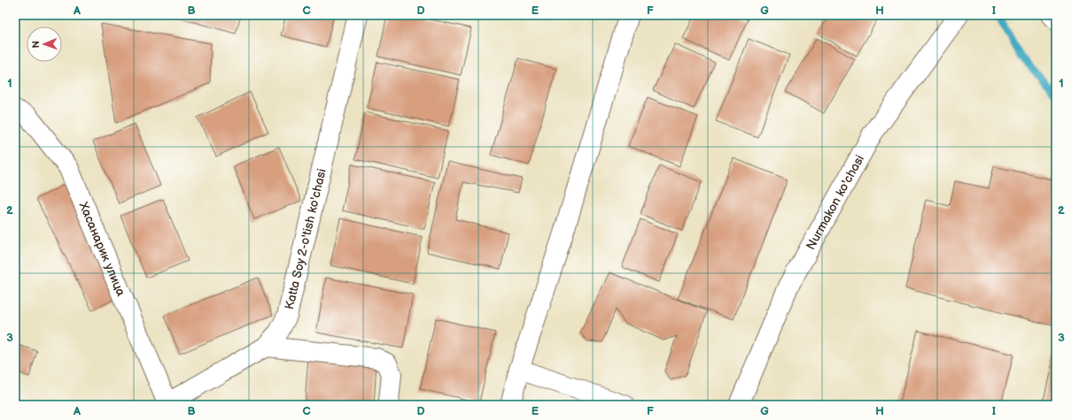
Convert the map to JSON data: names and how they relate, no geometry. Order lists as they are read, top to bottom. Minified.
{"streets":{"street":["Nurmakon ko'chasi","Katta Soy 2-o'tish ko'chasi","Хасанарик улица"]},"crossings":[["Katta Soy 2-o'tish ko'chasi","Хасанарик улица"]],"north":"left","grid":{"columns":["A","B","C","D","E","F","G","H","I"],"rows":["1","2","3"]}}
